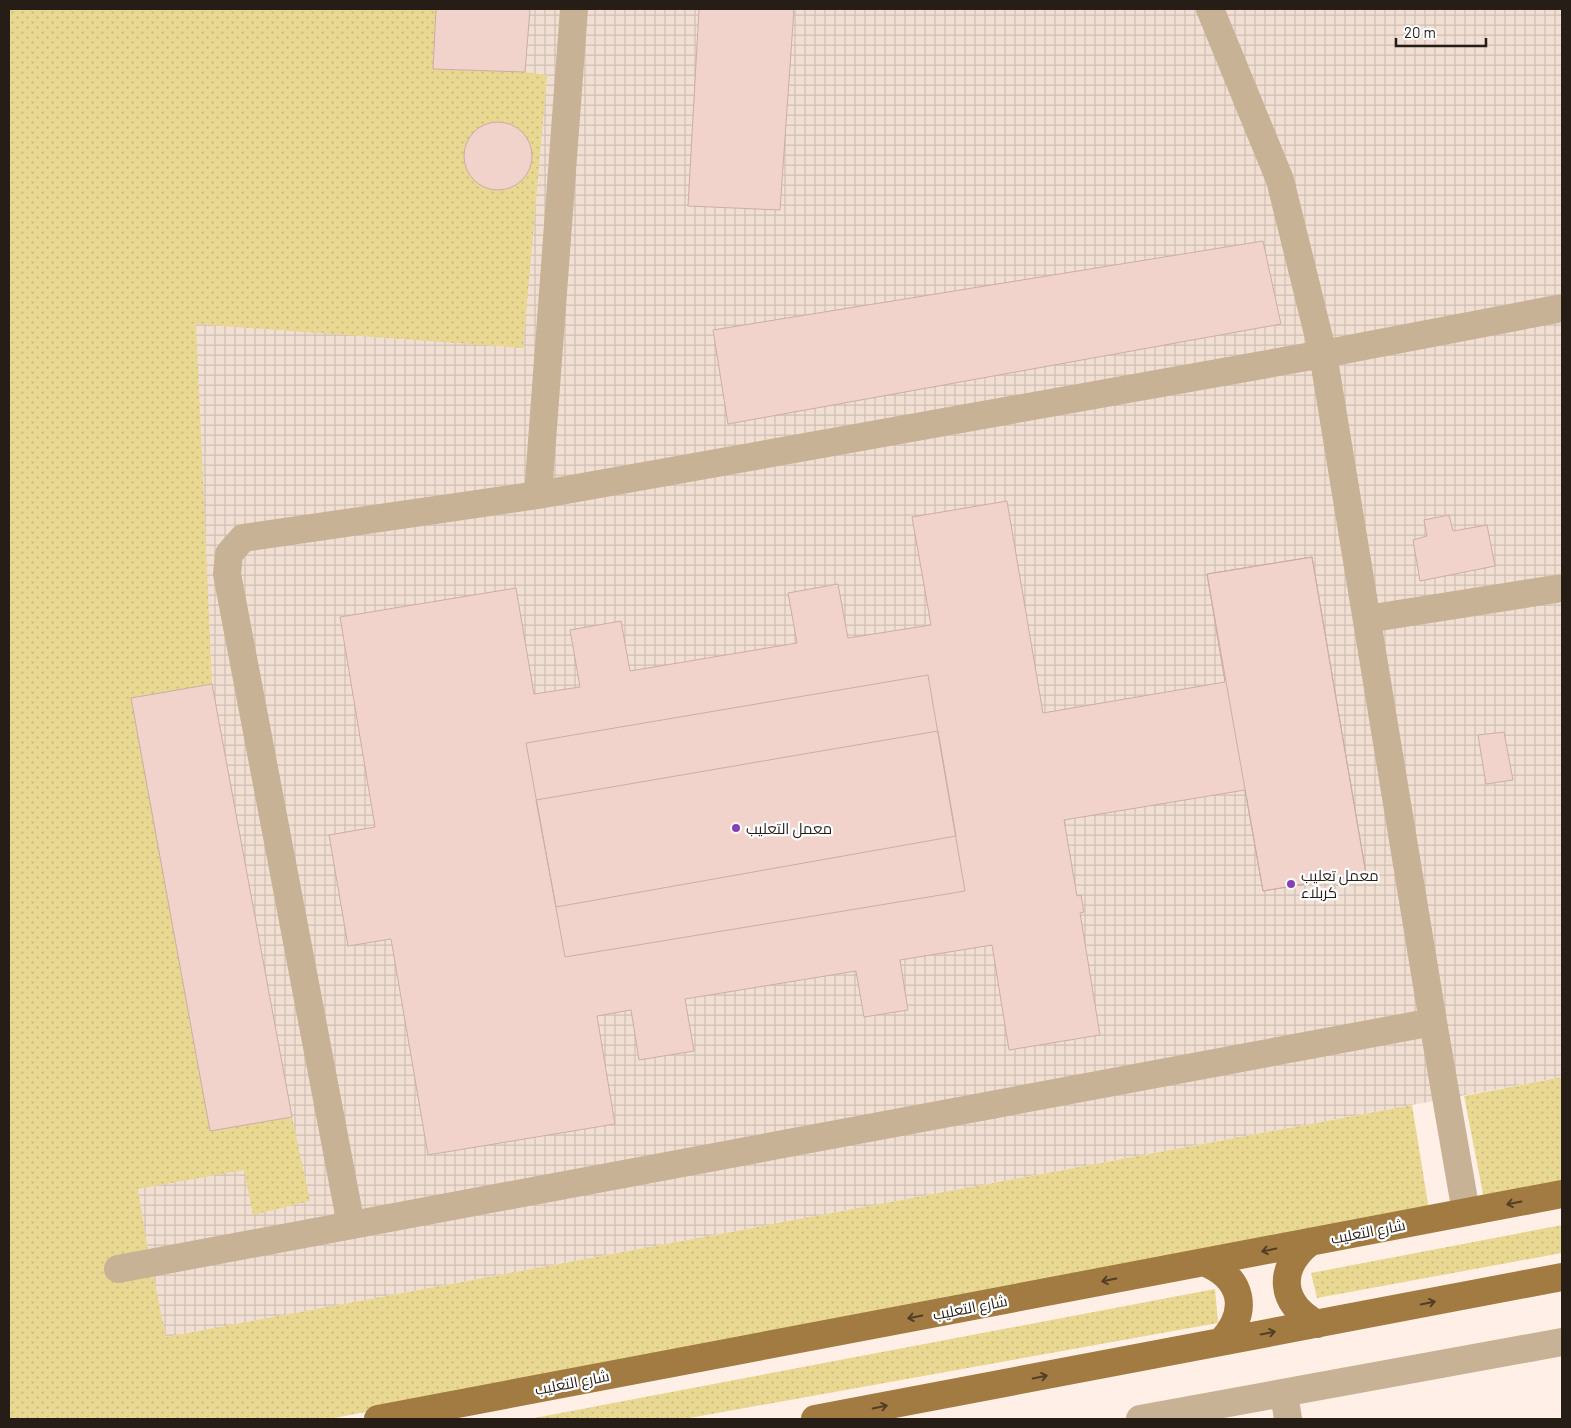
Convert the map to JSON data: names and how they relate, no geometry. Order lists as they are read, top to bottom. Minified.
{"streets":{"main road":["شارع التعليب"]},"places":["معمل التعليب","معمل تعليب كربلاء"],"scale_bar":"20 m"}
